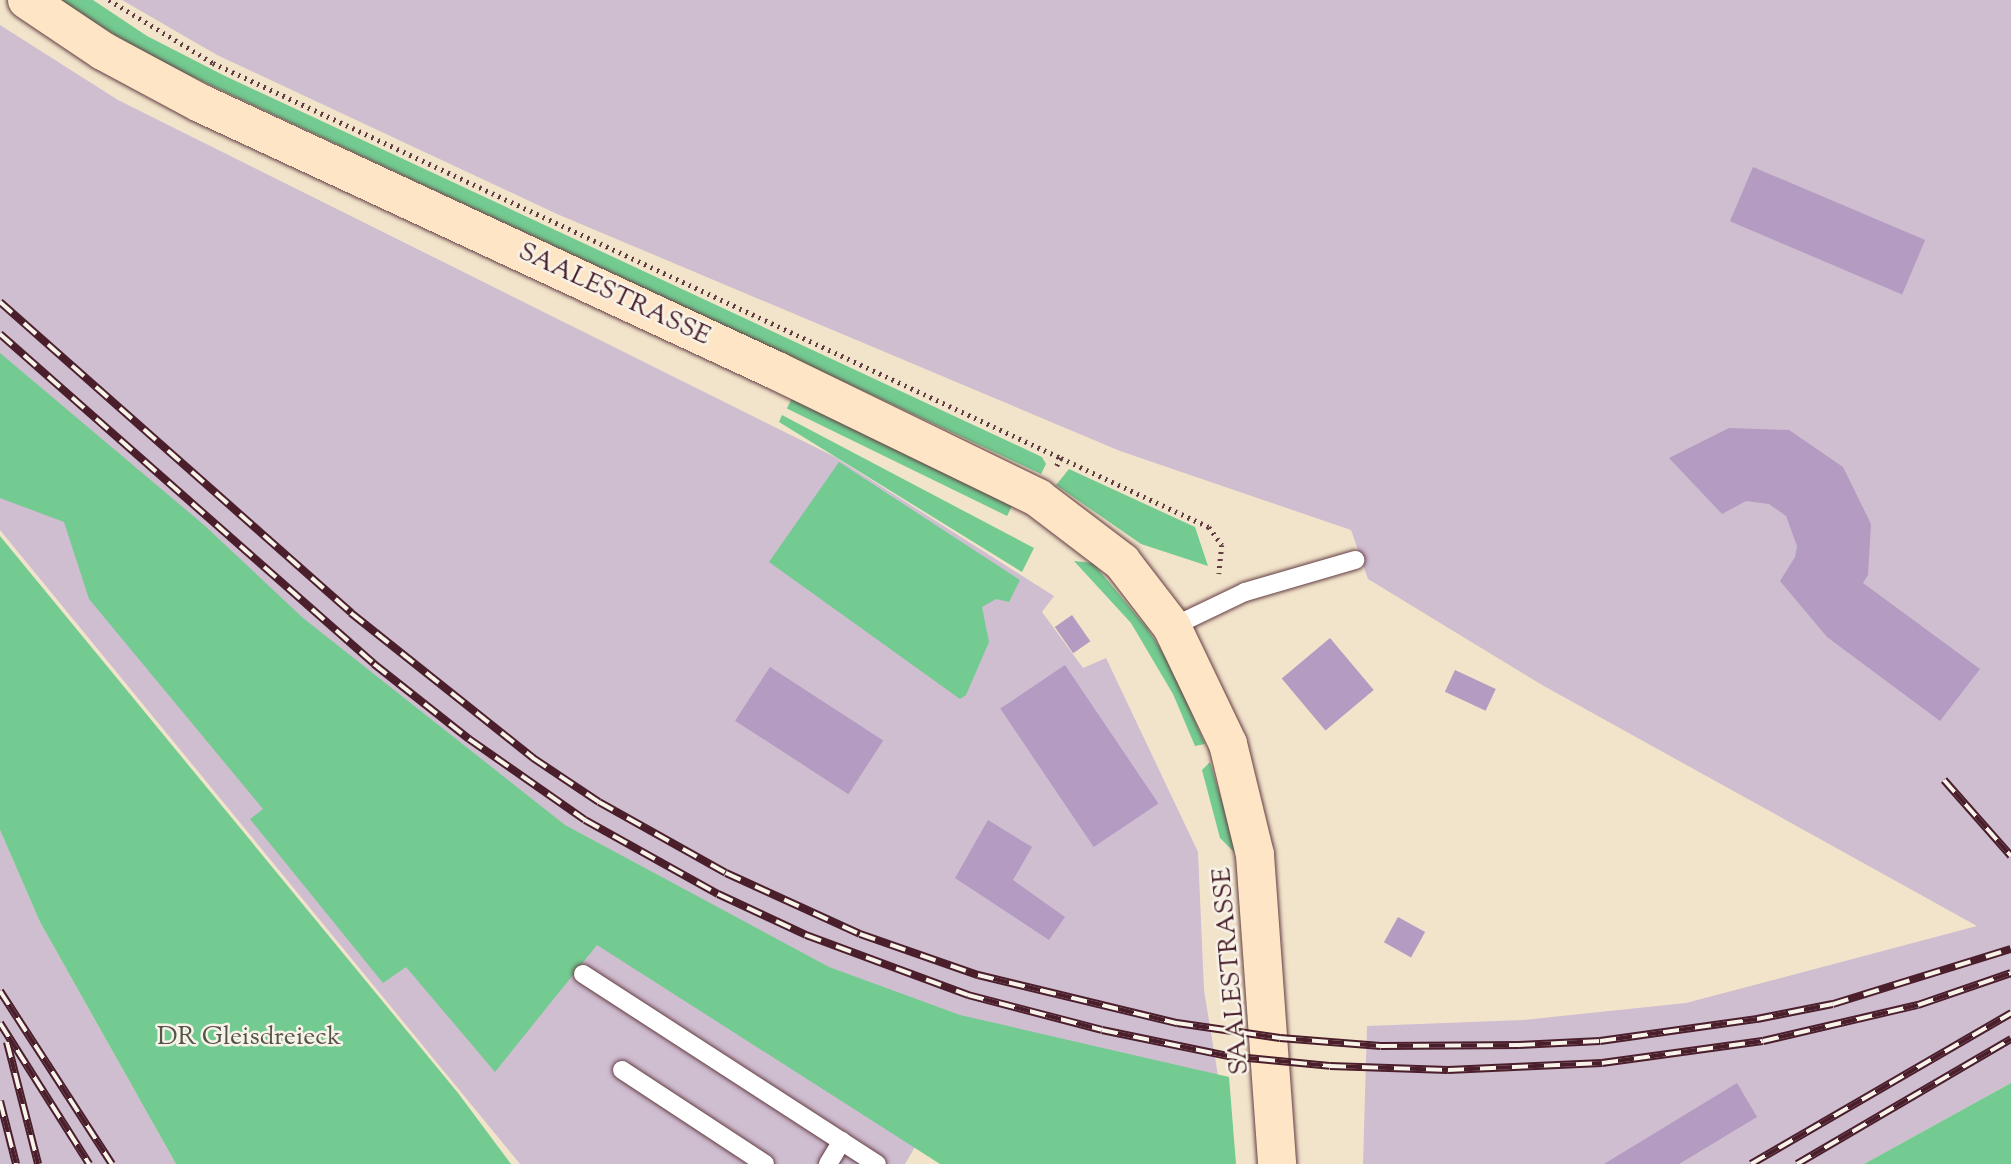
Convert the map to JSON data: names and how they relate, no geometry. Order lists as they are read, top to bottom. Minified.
{"streets":{"main road":["SAALESTRASSE"]},"parks":["DR Gleisdreieck"]}
